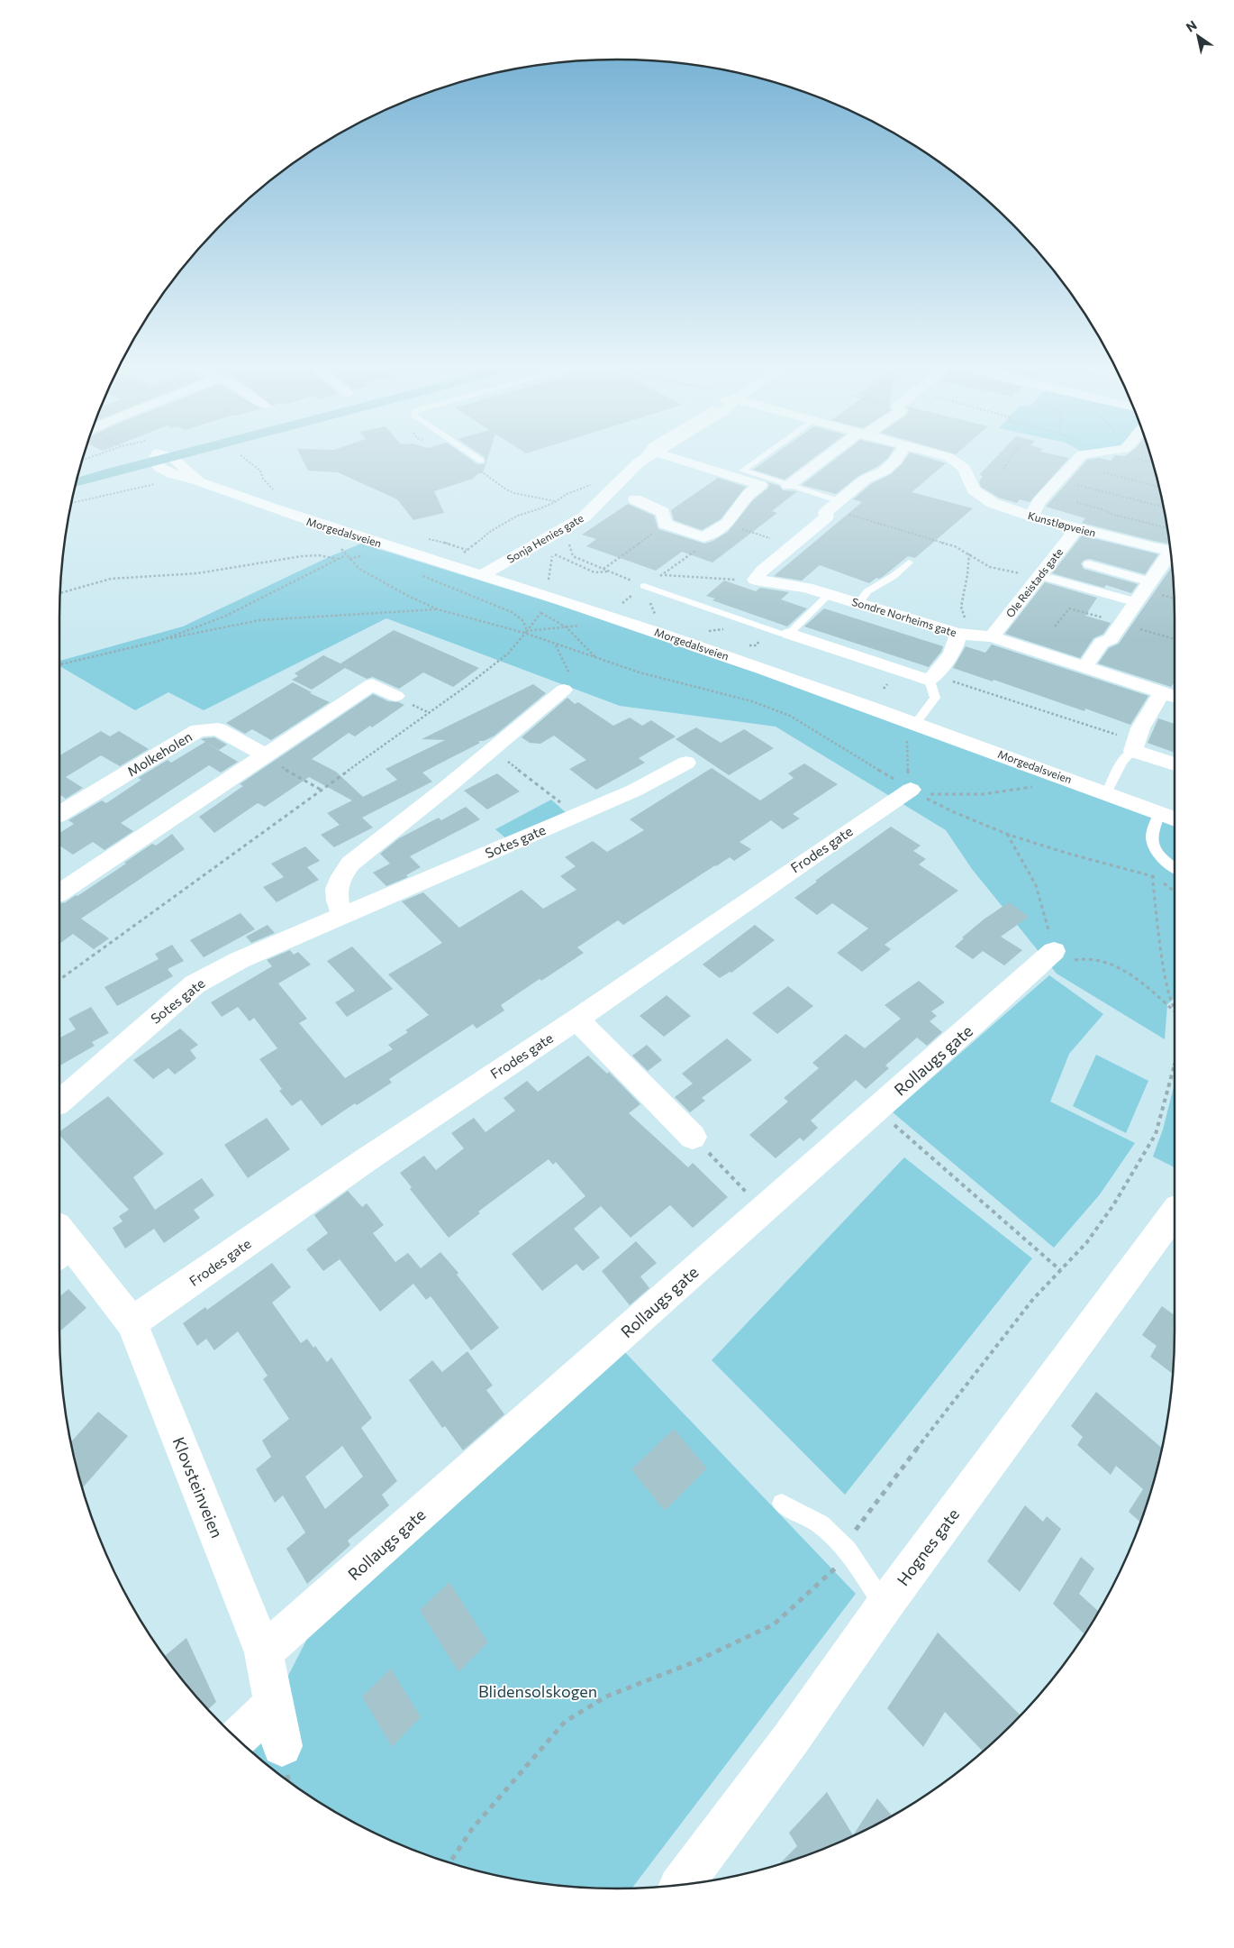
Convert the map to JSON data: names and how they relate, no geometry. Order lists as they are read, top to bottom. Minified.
{"streets":{"street":["Kunstløpveien","Morgedalsveien","Sonja Henies gate","Ole Reistads gate","Sondre Norheims gate","Molkeholen","Sotes gate","Frodes gate","Rollaugs gate","Klovsteinveien","Hognes gate"]},"crossings":[["Kunstløpveien","Ole Reistads gate"],["Morgedalsveien","Sonja Henies gate"],["Ole Reistads gate","Sondre Norheims gate"],["Frodes gate","Klovsteinveien"],["Rollaugs gate","Klovsteinveien"]],"parks":["Blidensolskogen"],"north":"top left"}
